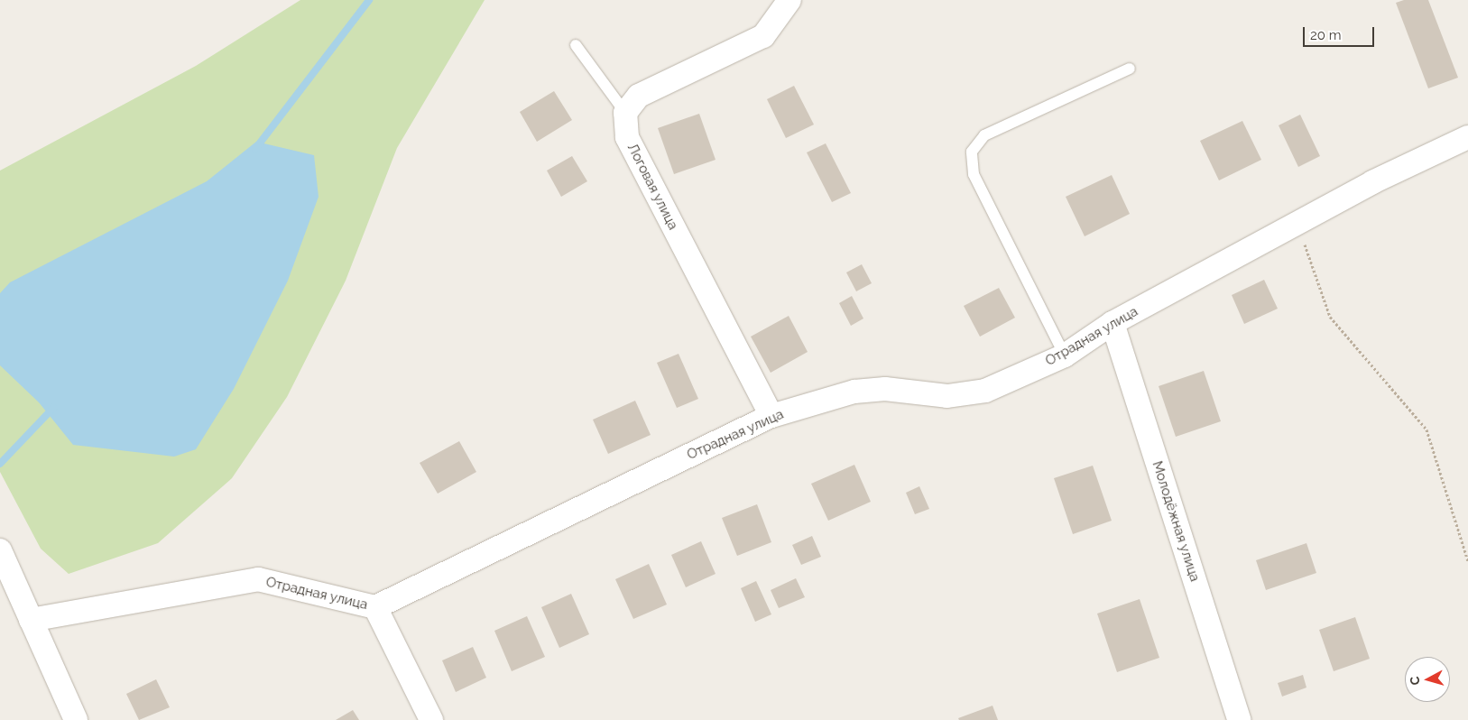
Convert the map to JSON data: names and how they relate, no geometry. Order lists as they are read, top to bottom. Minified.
{"streets":{"street":["Логовая улица","Отрадная улица","Молодёжная улица"]},"crossings":[["Логовая улица","Отрадная улица"],["Отрадная улица","Молодёжная улица"]],"scale_bar":"20 m","north":"left"}
